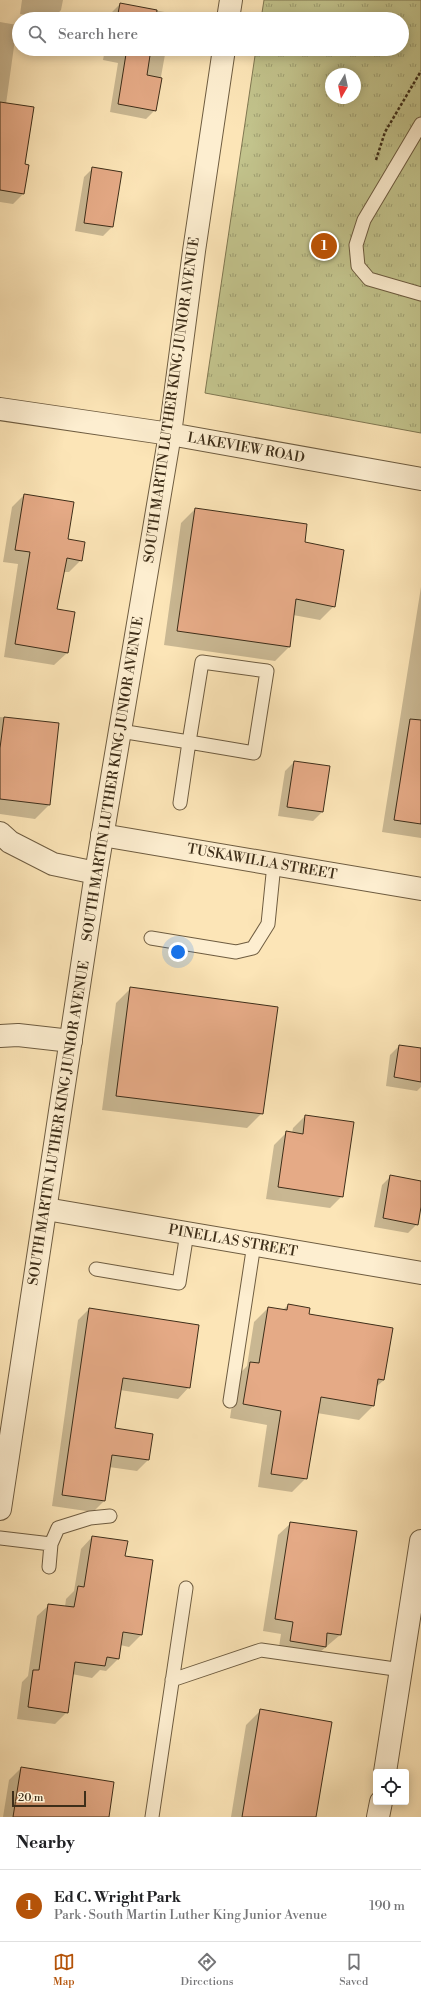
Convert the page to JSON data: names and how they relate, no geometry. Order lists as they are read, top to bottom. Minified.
{"streets":{"street":["SOUTH MARTIN LUTHER KING JUNIOR AVENUE","LAKEVIEW ROAD","TUSKAWILLA STREET","PINELLAS STREET"]},"crossings":[["SOUTH MARTIN LUTHER KING JUNIOR AVENUE","LAKEVIEW ROAD"],["SOUTH MARTIN LUTHER KING JUNIOR AVENUE","TUSKAWILLA STREET"],["SOUTH MARTIN LUTHER KING JUNIOR AVENUE","PINELLAS STREET"]],"scale_bar":"20 m","north":"bottom","page":{"search":"Search here","pins":"1","scale":"20 m","heading":"Nearby","list":[{"mark":"1","name":"Ed C. Wright Park","note":"Park · South Martin Luther King Junior Avenue","value":"190 m"}],"nav":["Map","Directions","Saved"]}}
